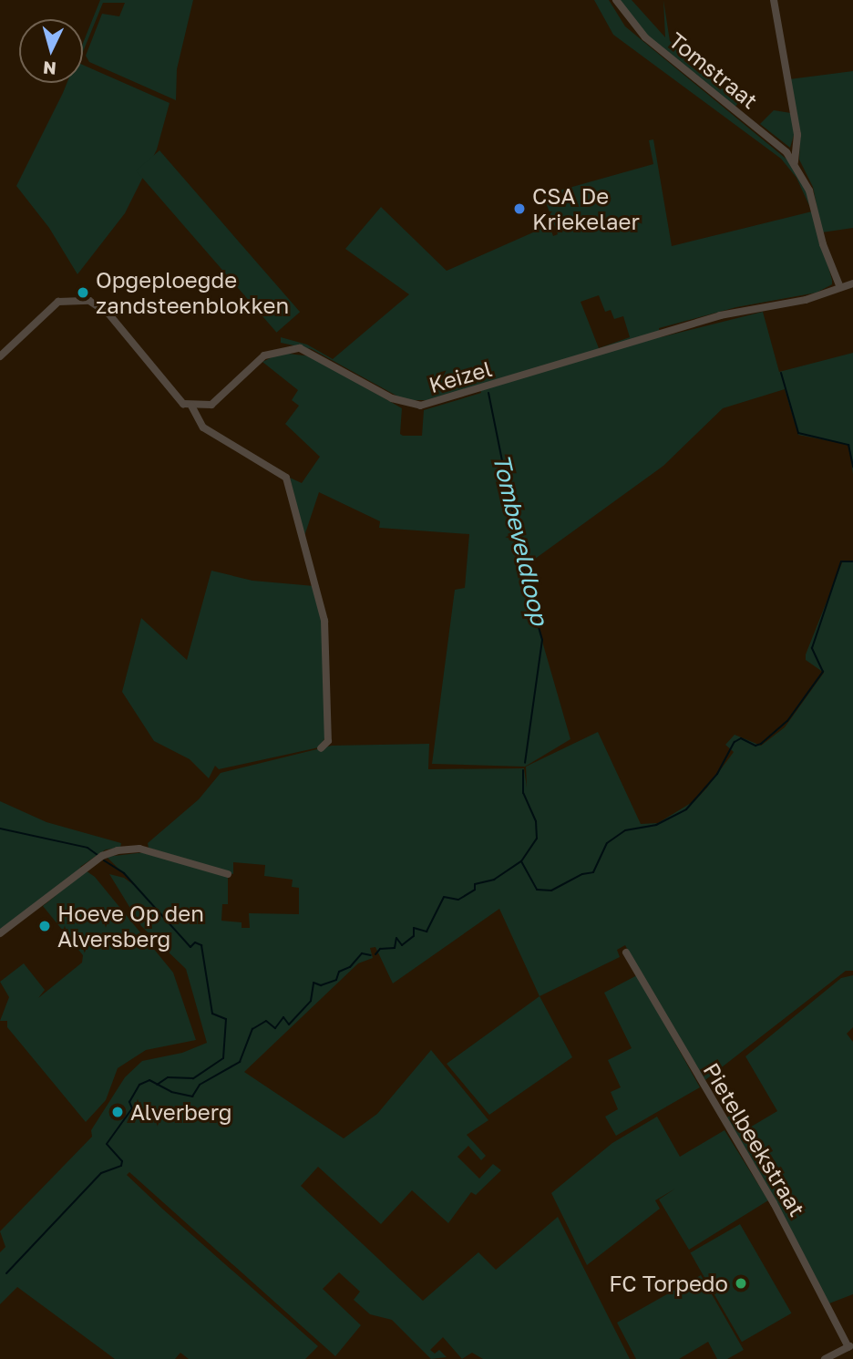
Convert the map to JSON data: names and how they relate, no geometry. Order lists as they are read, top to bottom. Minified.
{"streets":{"street":["Tomstraat","Keizel","Pietelbeekstraat"]},"crossings":[["Tomstraat","Keizel"]],"water":["Tombeveldloop"],"places":["CSA De Kriekelaer","Opgeploegde zandsteenblokken","Hoeve Op den Alversberg","Alverberg","FC Torpedo"],"north":"bottom"}
